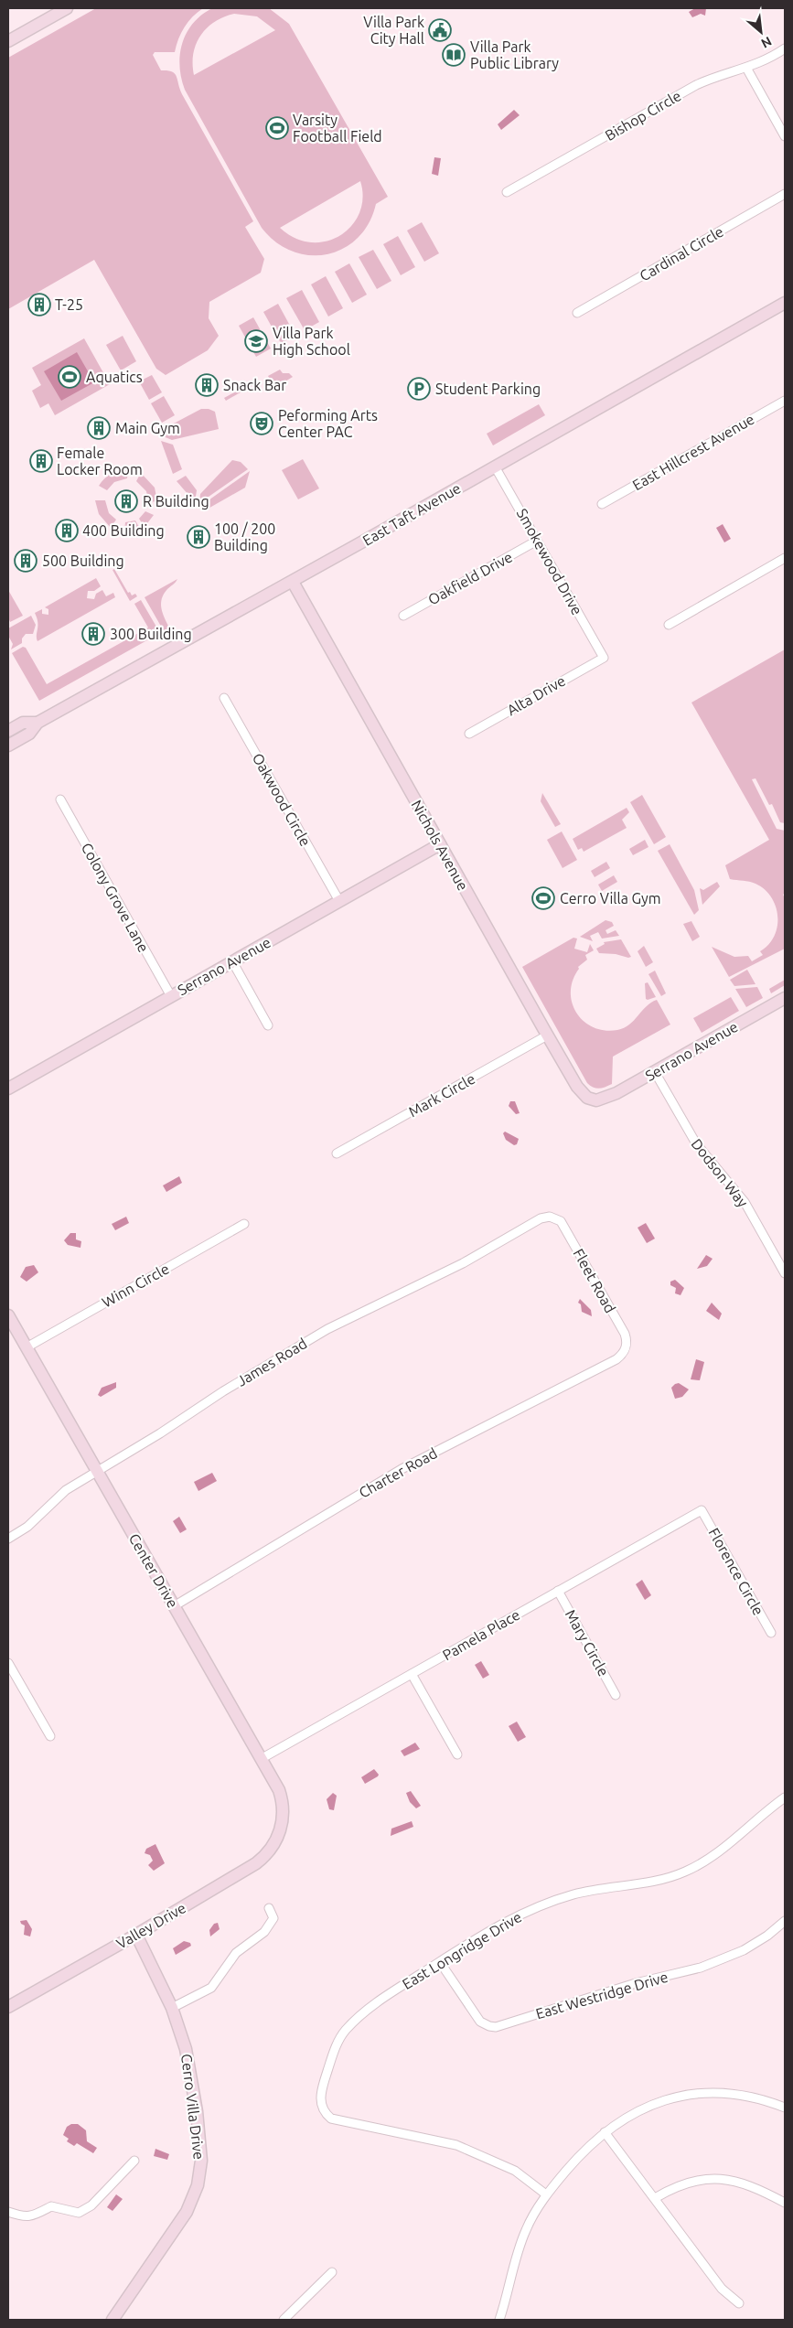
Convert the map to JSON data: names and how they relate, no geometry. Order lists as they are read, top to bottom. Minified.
{"streets":{"street":["Bishop Circle","Cardinal Circle","East Hillcrest Avenue","East Taft Avenue","Smokewood Drive","Oakfield Drive","Alta Drive","Oakwood Circle","Nichols Avenue","Colony Grove Lane","Serrano Avenue","Mark Circle","Dodson Way","Fleet Road","Winn Circle","James Road","Charter Road","Center Drive","Florence Circle","Pamela Place","Mary Circle","Valley Drive","East Longridge Drive","East Westridge Drive","Cerro Villa Drive"]},"crossings":[["East Taft Avenue","Smokewood Drive"],["East Taft Avenue","Nichols Avenue"],["Smokewood Drive","Oakfield Drive"],["Smokewood Drive","Alta Drive"],["Oakwood Circle","Serrano Avenue"],["Nichols Avenue","Serrano Avenue"],["Nichols Avenue","Mark Circle"],["Colony Grove Lane","Serrano Avenue"],["Serrano Avenue","Dodson Way"],["Fleet Road","James Road"],["Fleet Road","Charter Road"],["Winn Circle","Center Drive"],["James Road","Center Drive"],["Charter Road","Center Drive"],["Center Drive","Pamela Place"],["Center Drive","Valley Drive"],["Florence Circle","Pamela Place"],["Pamela Place","Mary Circle"],["Valley Drive","Cerro Villa Drive"],["East Longridge Drive","East Westridge Drive"]],"places":{"public building":["Villa Park City Hall"],"library":["Villa Park Public Library"],"sports":["Varsity Football Field","Aquatics","Cerro Villa Gym"],"building":["T-25","Snack Bar","Main Gym","Female Locker Room","R Building","400 Building","100 / 200 Building","500 Building","300 Building"],"school or university":["Villa Park High School"],"parking":["Student Parking"],"theatre":["Peforming Arts Center PAC"]},"north":"bottom right"}
